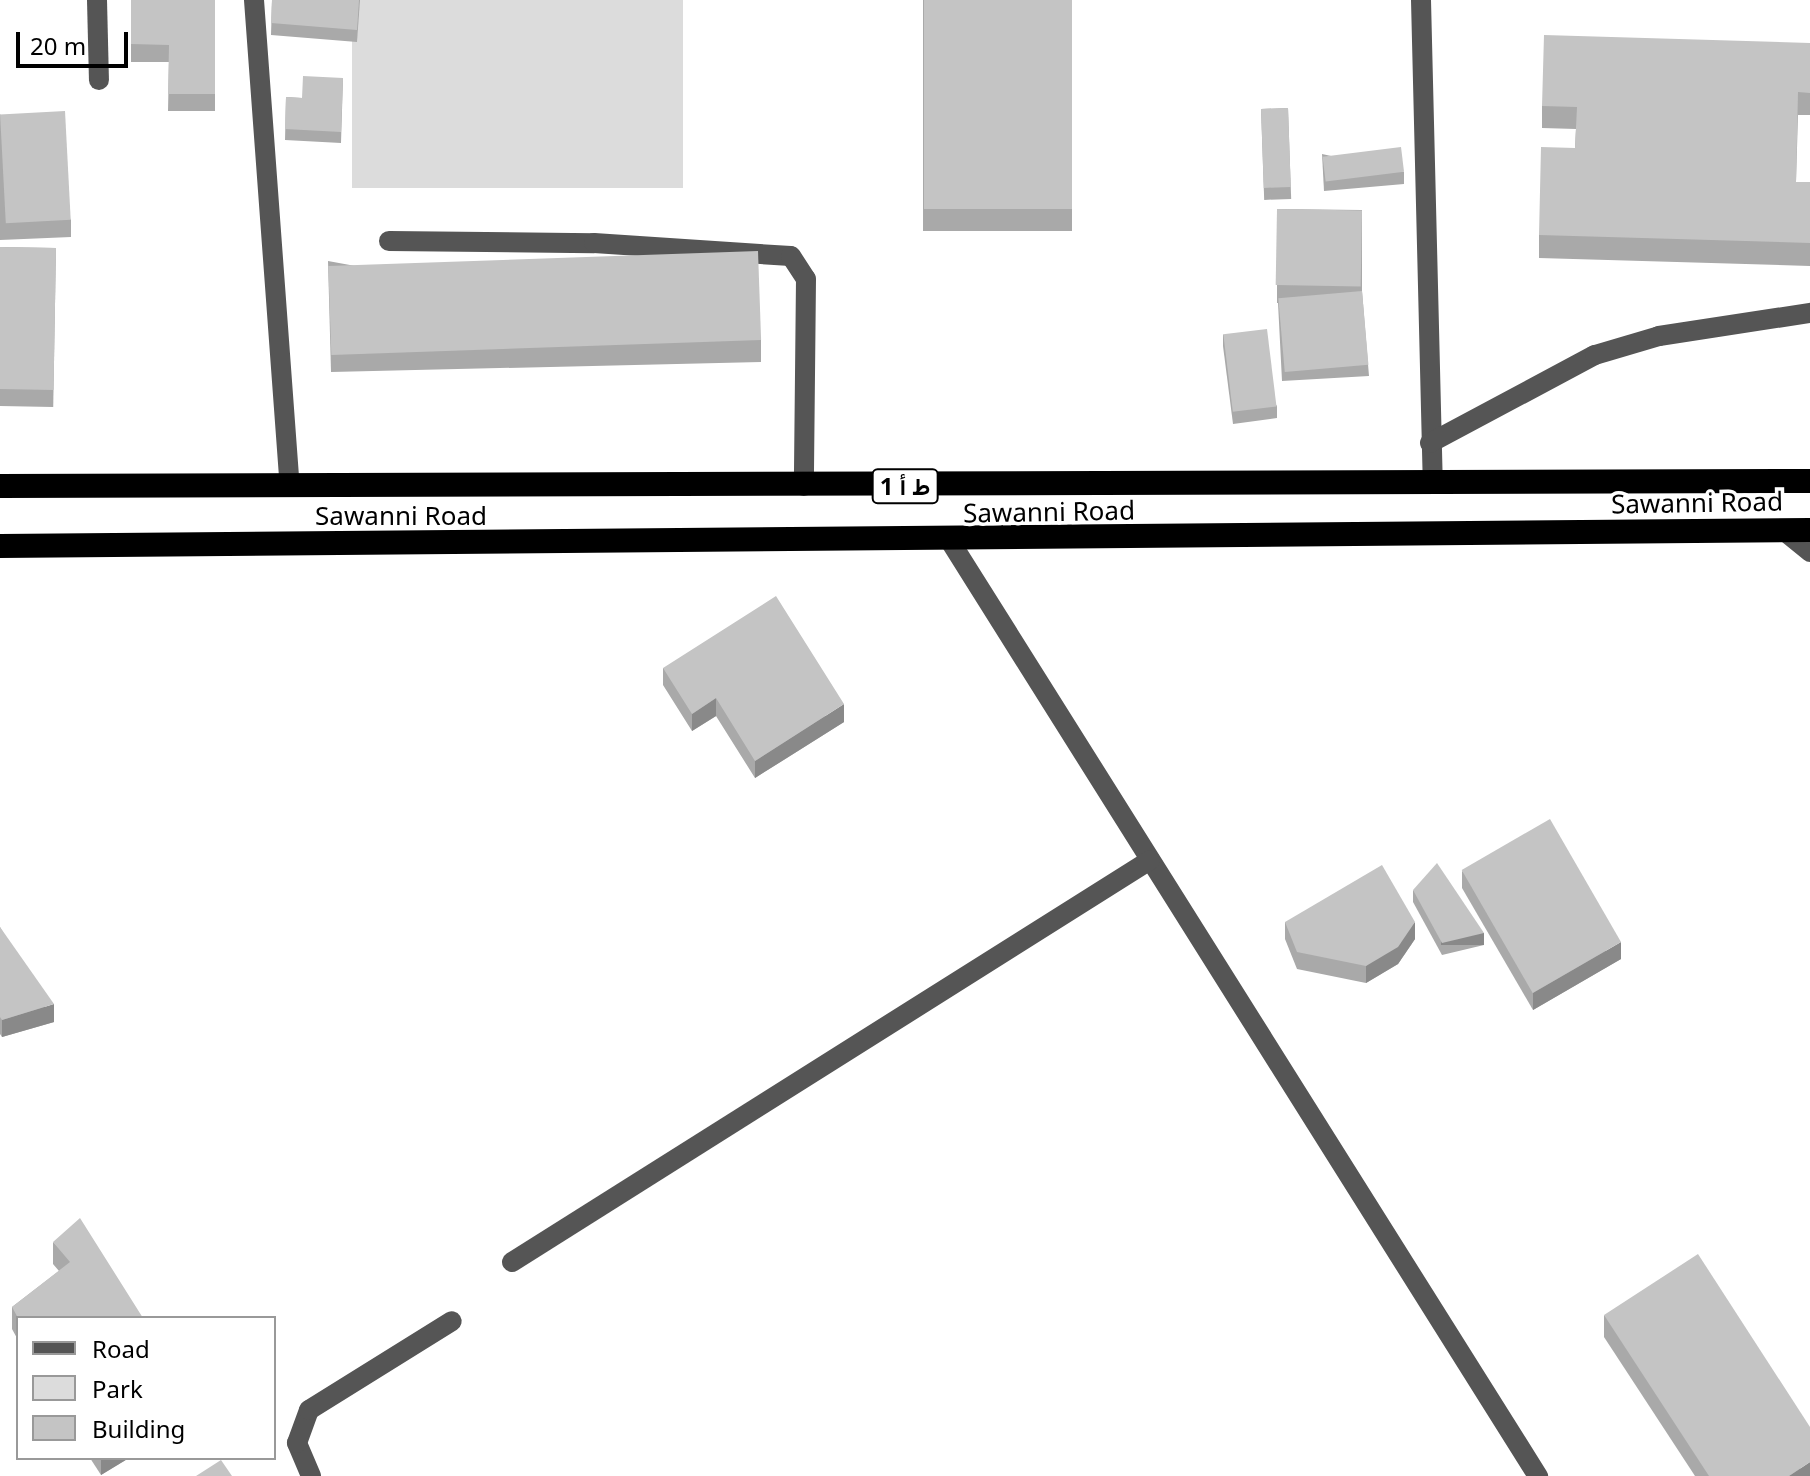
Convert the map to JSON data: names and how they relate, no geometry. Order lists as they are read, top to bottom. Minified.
{"streets":{"highway":["ط أ 1","Sawanni Road"]},"legend":["Road","Park","Building"],"scale_bar":"20 m"}
